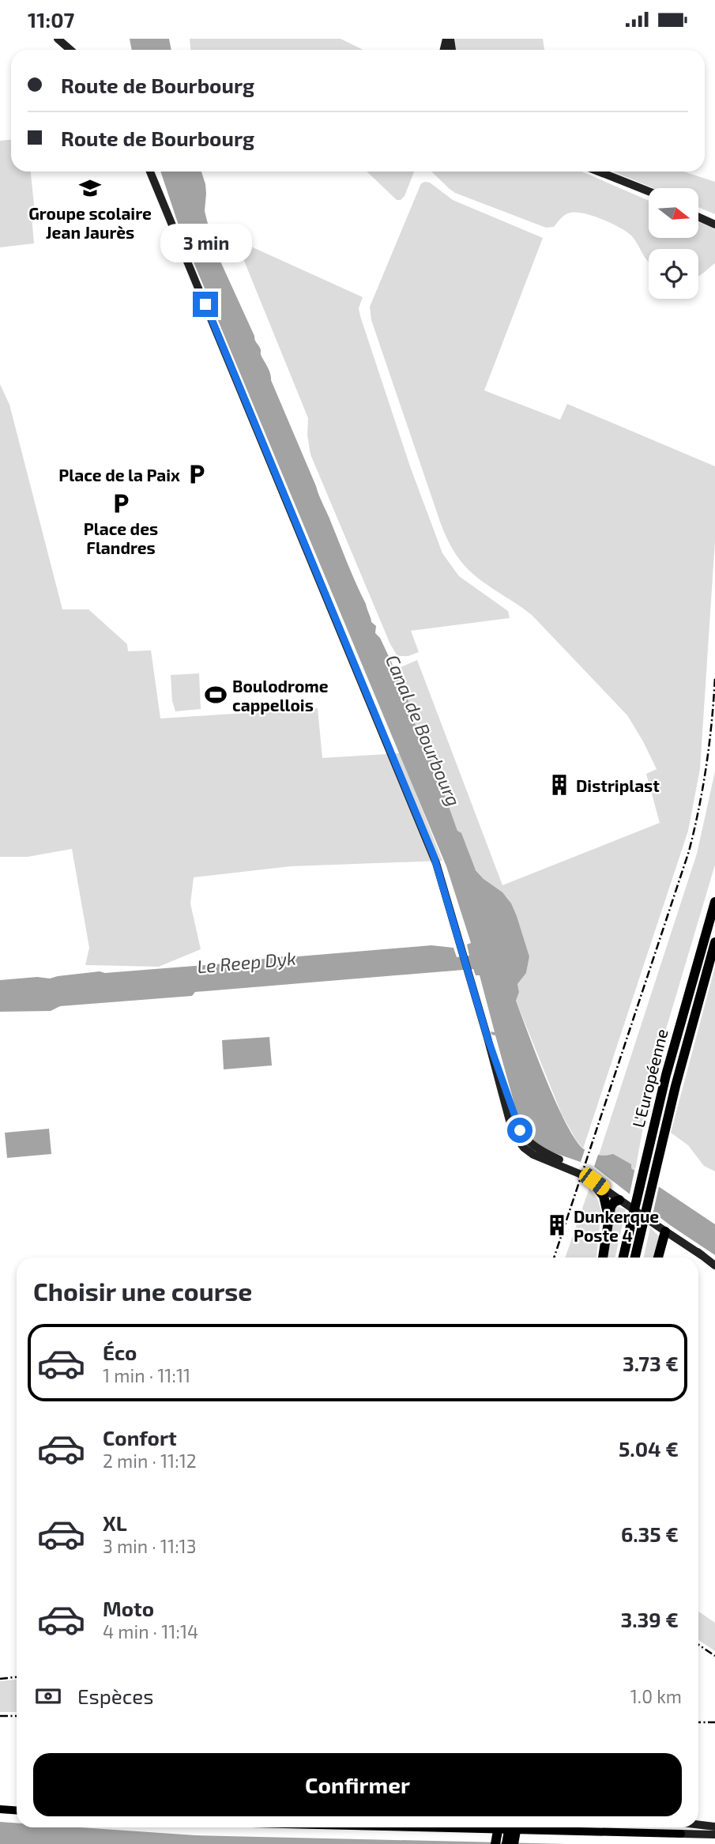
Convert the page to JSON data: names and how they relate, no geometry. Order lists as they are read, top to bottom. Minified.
{"streets":{"highway":["L'Européenne"]},"water":["Canal de Bourbourg","Le Reep Dyk"],"places":{"school or university":["Groupe scolaire Jean Jaurès"],"parking":["Place de la Paix","Place des Flandres"],"sports":["Boulodrome cappellois"],"building":["Distriplast","Dunkerque Poste 4"]},"north":"right","page":{"status":"11:07","banner":["Route de Bourbourg","Route de Bourbourg"],"bubble":"3 min","heading":"Choisir une course","list":[{"name":"Éco","note":"1 min · 11:11","value":"3.73 €"},{"name":"Confort","note":"2 min · 11:12","value":"5.04 €"},{"name":"XL","note":"3 min · 11:13","value":"6.35 €"},{"name":"Moto","note":"4 min · 11:14","value":"3.39 €"}],"pay":["Espèces","1.0 km"],"buttons":"Confirmer"}}
